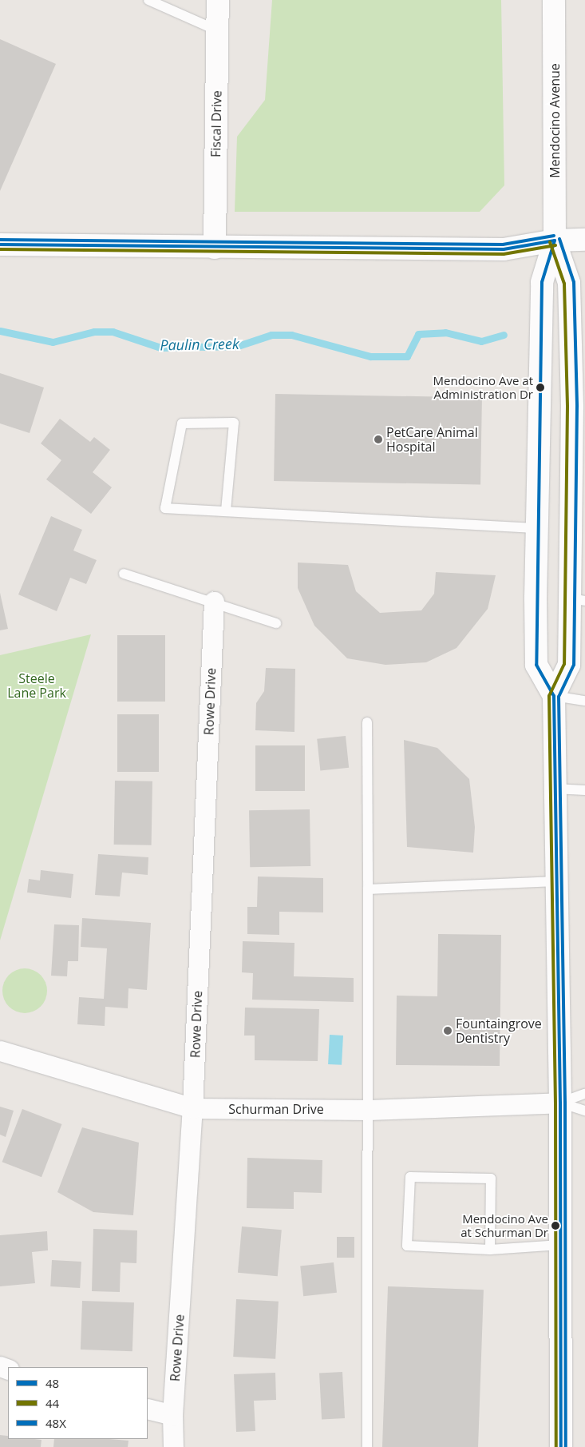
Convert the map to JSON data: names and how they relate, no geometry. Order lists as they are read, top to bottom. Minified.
{"streets":{"main road":["Mendocino Avenue","Fiscal Drive"],"street":["Rowe Drive","Schurman Drive"]},"crossings":[["Mendocino Avenue","Schurman Drive"],["Rowe Drive","Schurman Drive"]],"water":["Paulin Creek"],"parks":["Steele Lane Park"],"places":["Mendocino Ave at Administration Dr","PetCare Animal Hospital","Fountaingrove Dentistry","Mendocino Ave at Schurman Dr"],"lines":["transit line 48X","transit line 48","transit line 44"],"legend":["48","44","48X"]}
